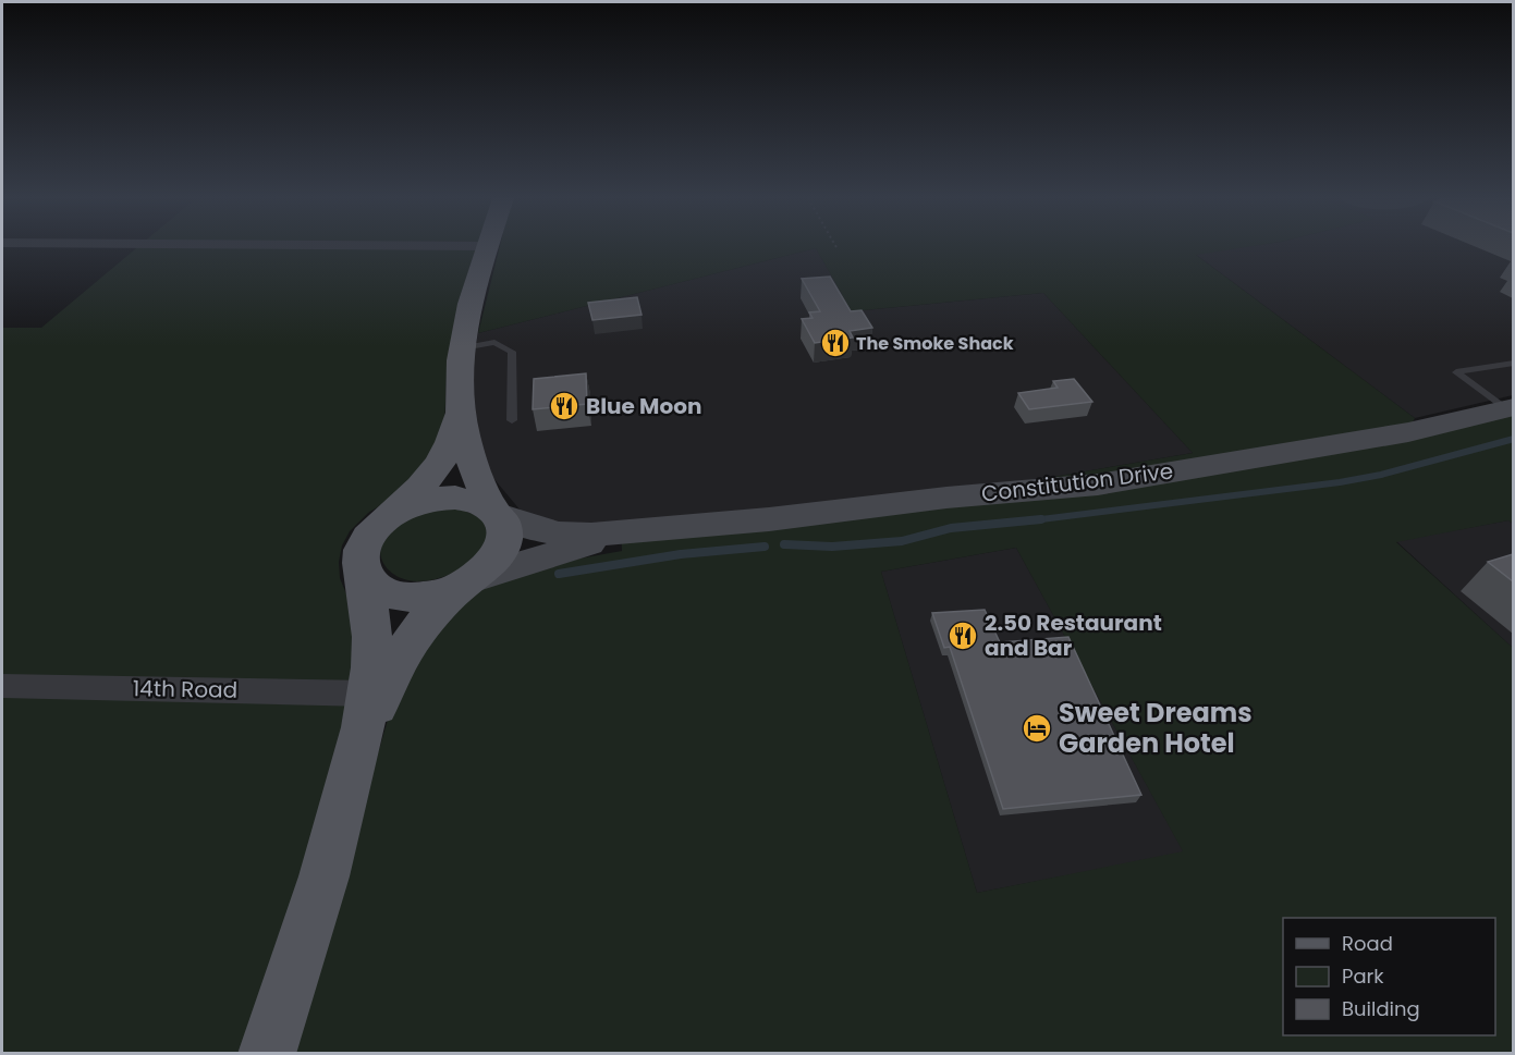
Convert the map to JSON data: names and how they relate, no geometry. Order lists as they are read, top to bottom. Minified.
{"streets":{"main road":["Constitution Drive"],"street":["14th Road"]},"places":{"restaurant":["The Smoke Shack","Blue Moon","2.50 Restaurant and Bar"],"hotel":["Sweet Dreams Garden Hotel"]},"legend":["Road","Park","Building"]}
